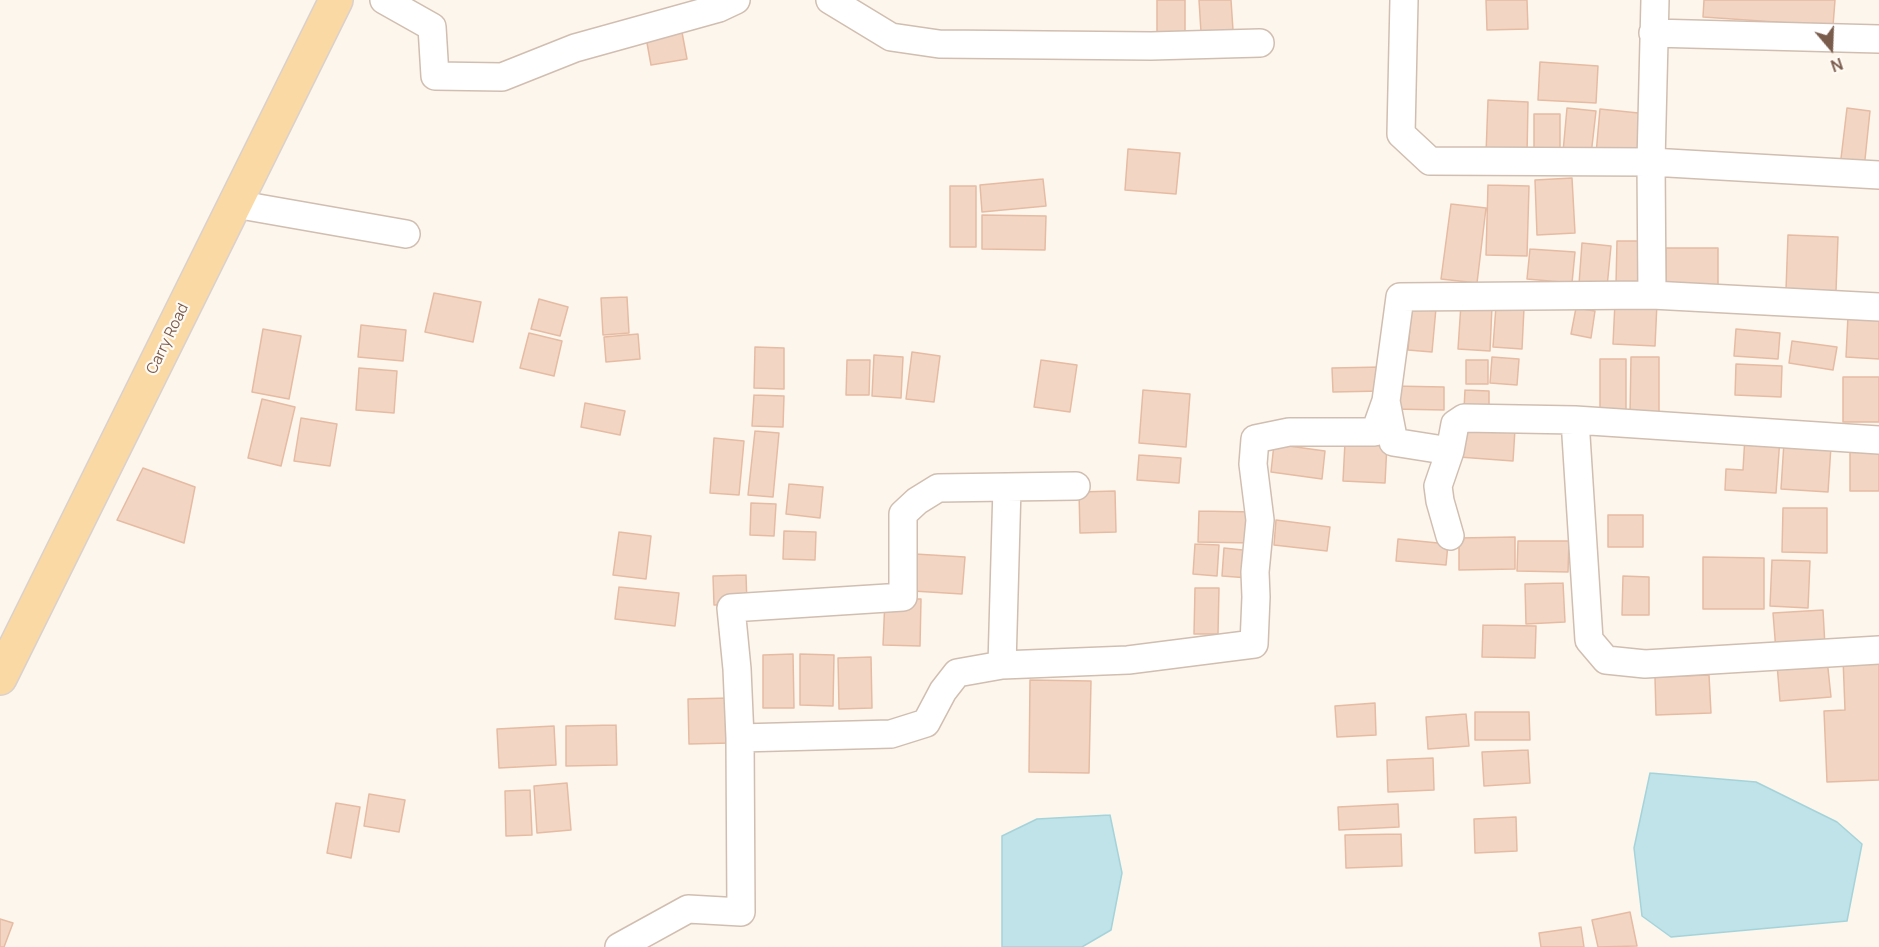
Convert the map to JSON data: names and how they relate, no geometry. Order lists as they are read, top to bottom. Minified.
{"streets":{"main road":["Carry Road"]},"north":"bottom"}
